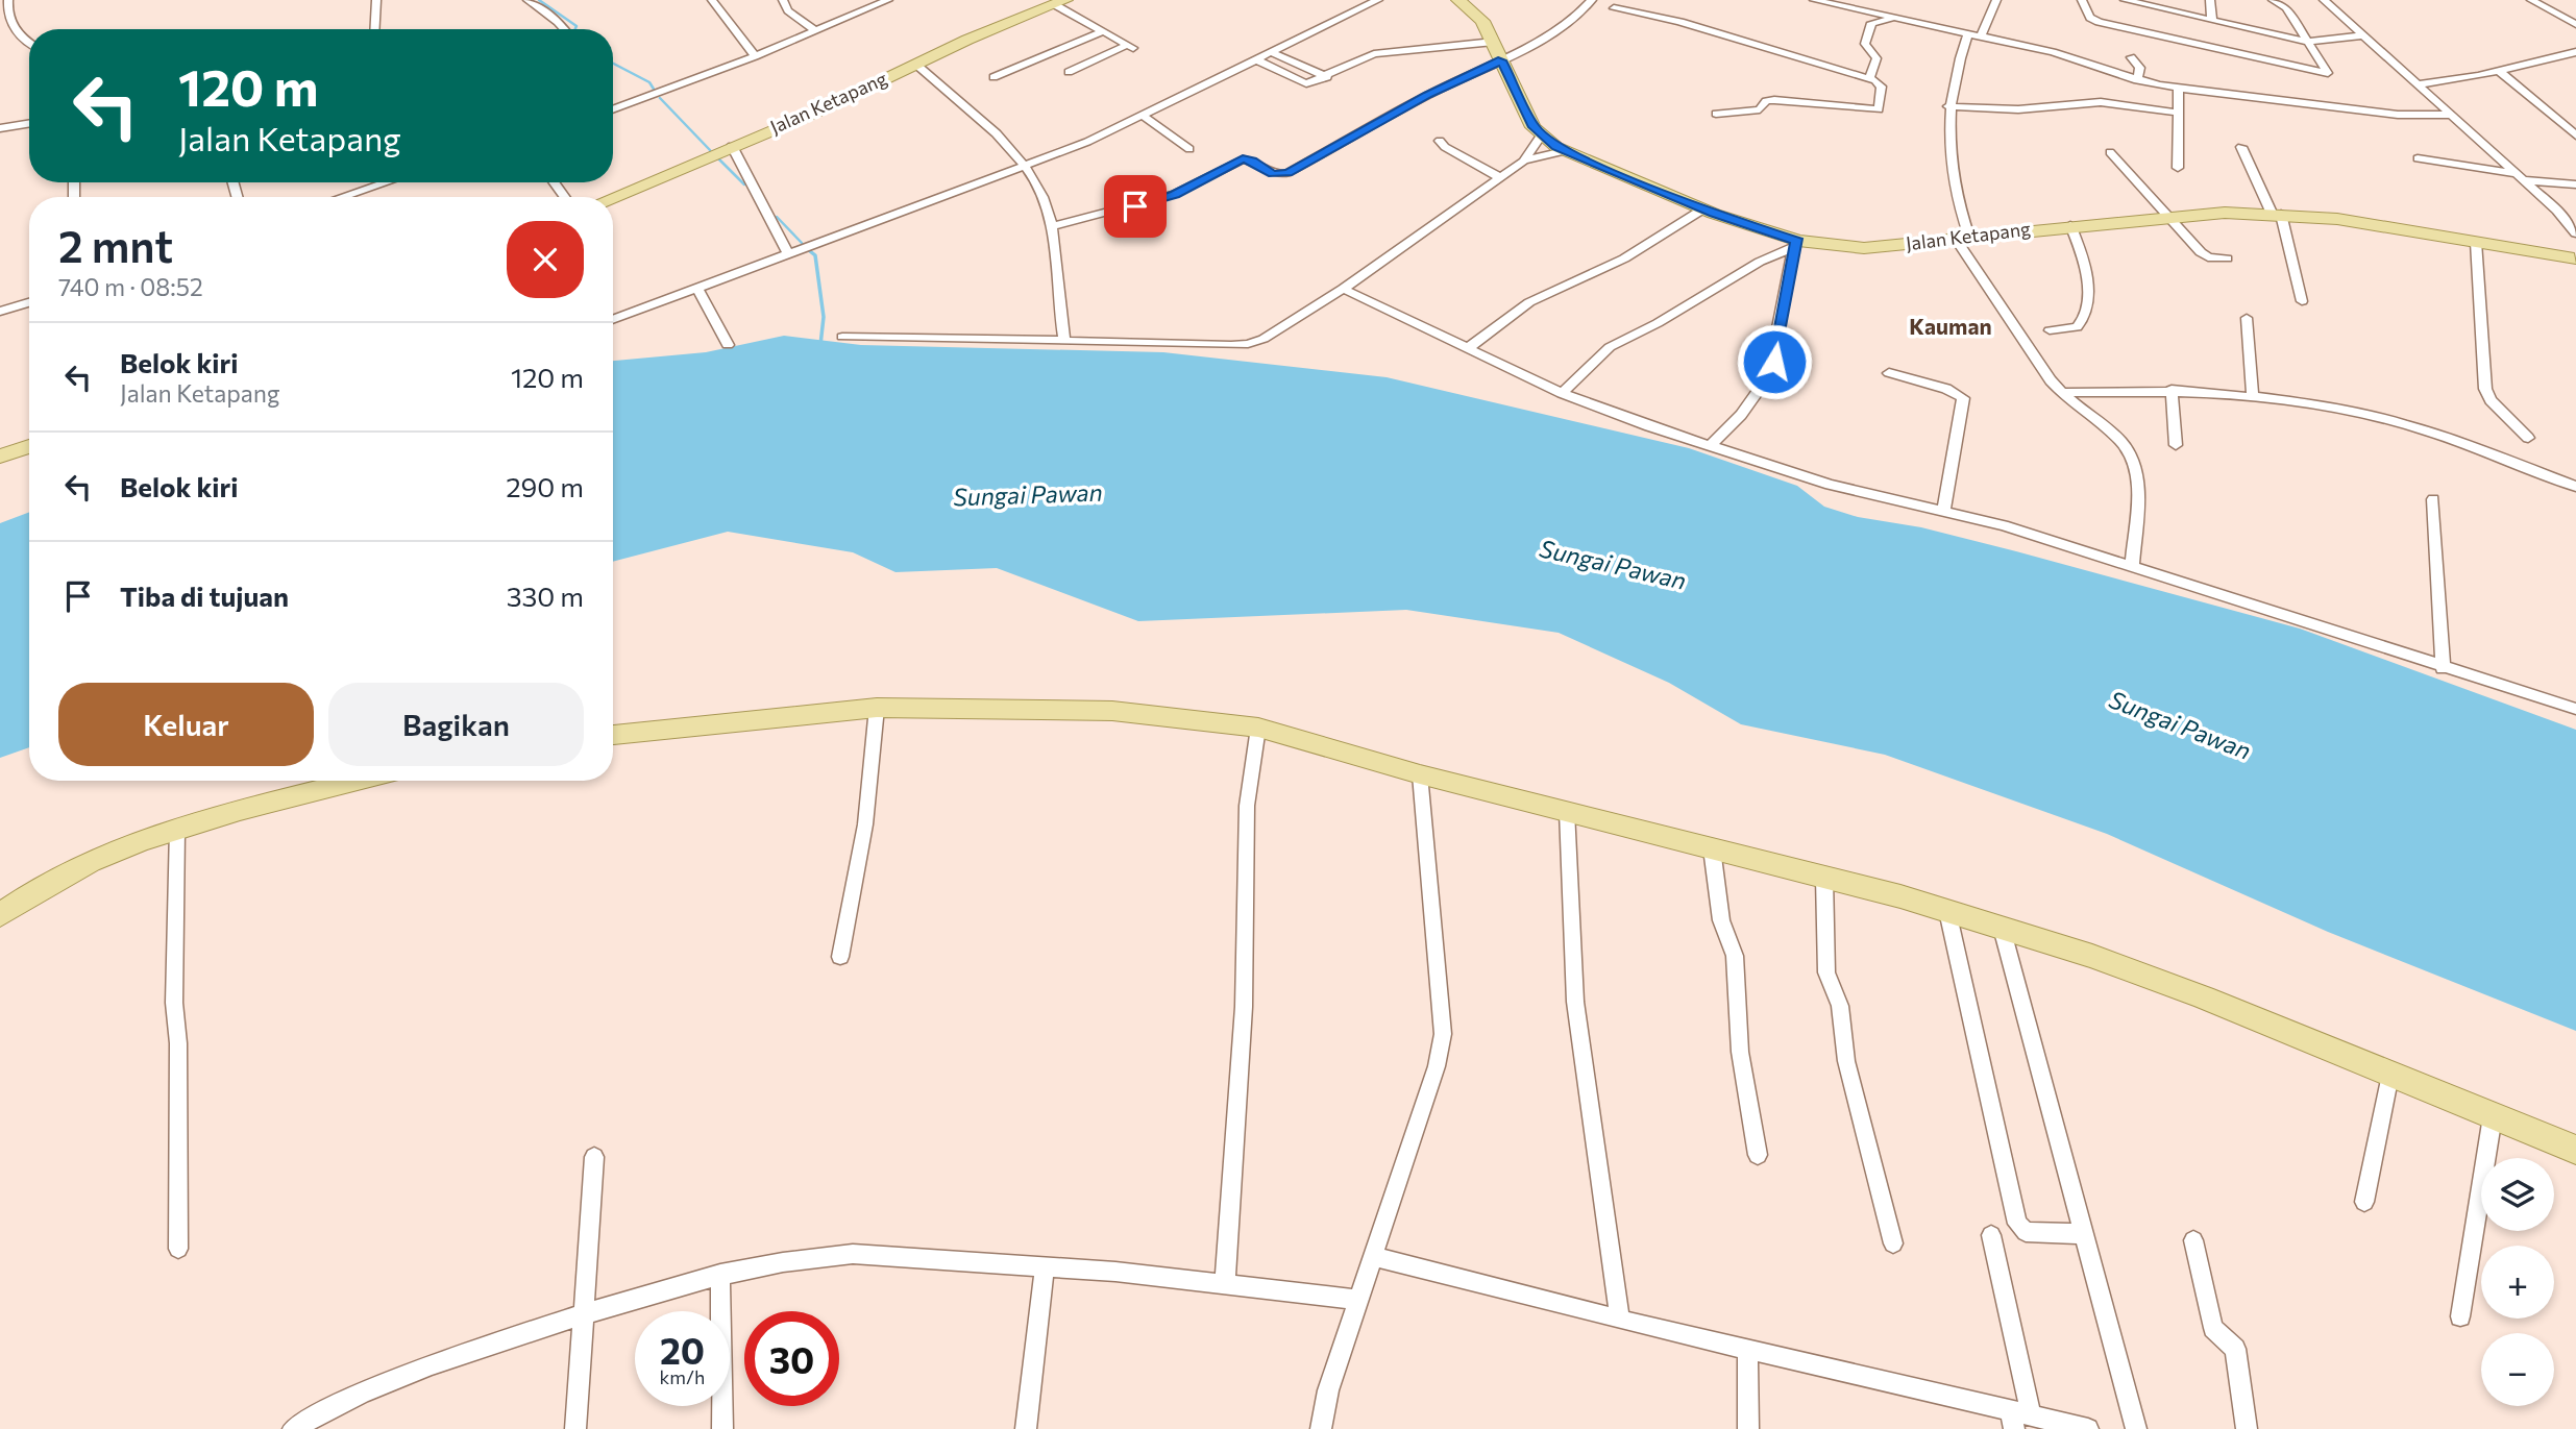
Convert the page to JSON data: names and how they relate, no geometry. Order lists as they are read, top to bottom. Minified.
{"streets":{"main road":["Jalan Ketapang"]},"districts":["Kauman"],"water":["Sungai Pawan"],"page":{"turn":["120 m","Jalan Ketapang"],"heading":["2 mnt","740 m · 08:52"],"list":[{"name":"Belok kiri","note":"Jalan Ketapang","value":"120 m"},{"name":"Belok kiri","value":"290 m"},{"name":"Tiba di tujuan","value":"330 m"}],"buttons":["Keluar","Bagikan"],"map_buttons":["+","−"],"speed":"20 km/h","limit":"30"}}
